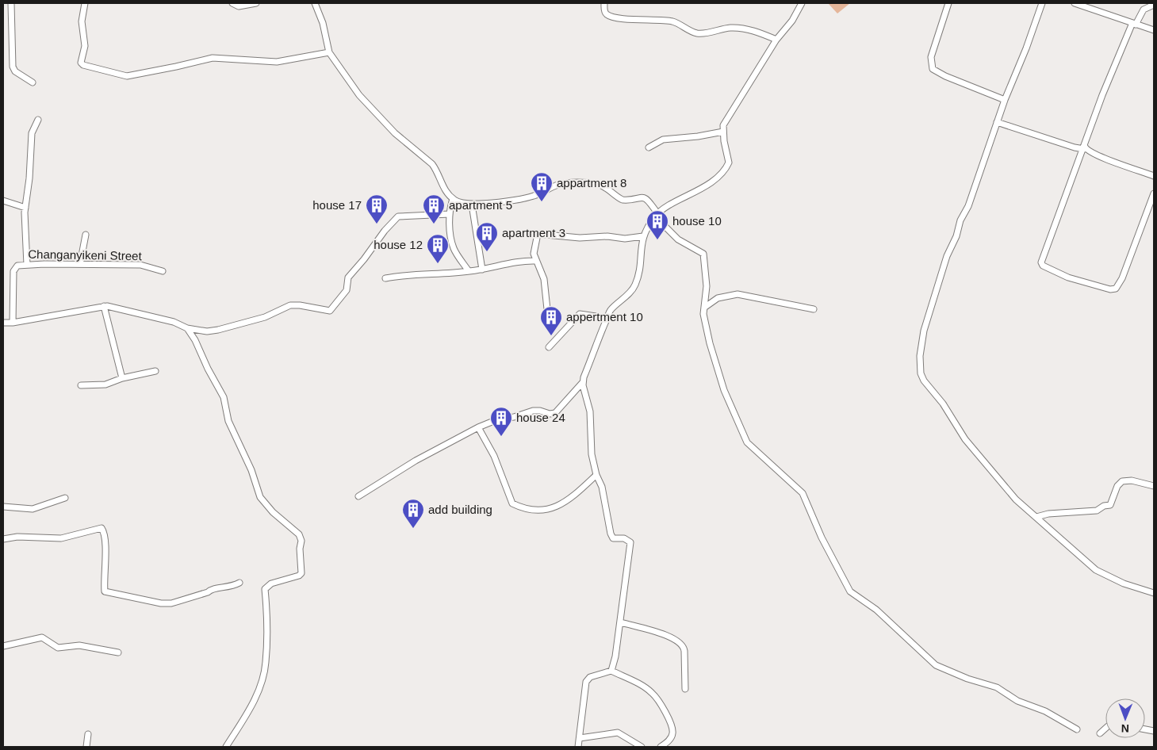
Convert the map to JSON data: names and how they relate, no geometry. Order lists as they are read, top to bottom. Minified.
{"streets":{"street":["Changanyikeni Street"]},"places":{"building":["appartment 8","house 17","apartment 5","house 10","apartment 3","house 12","appertment 10","house 24","add building"]},"north":"bottom"}
